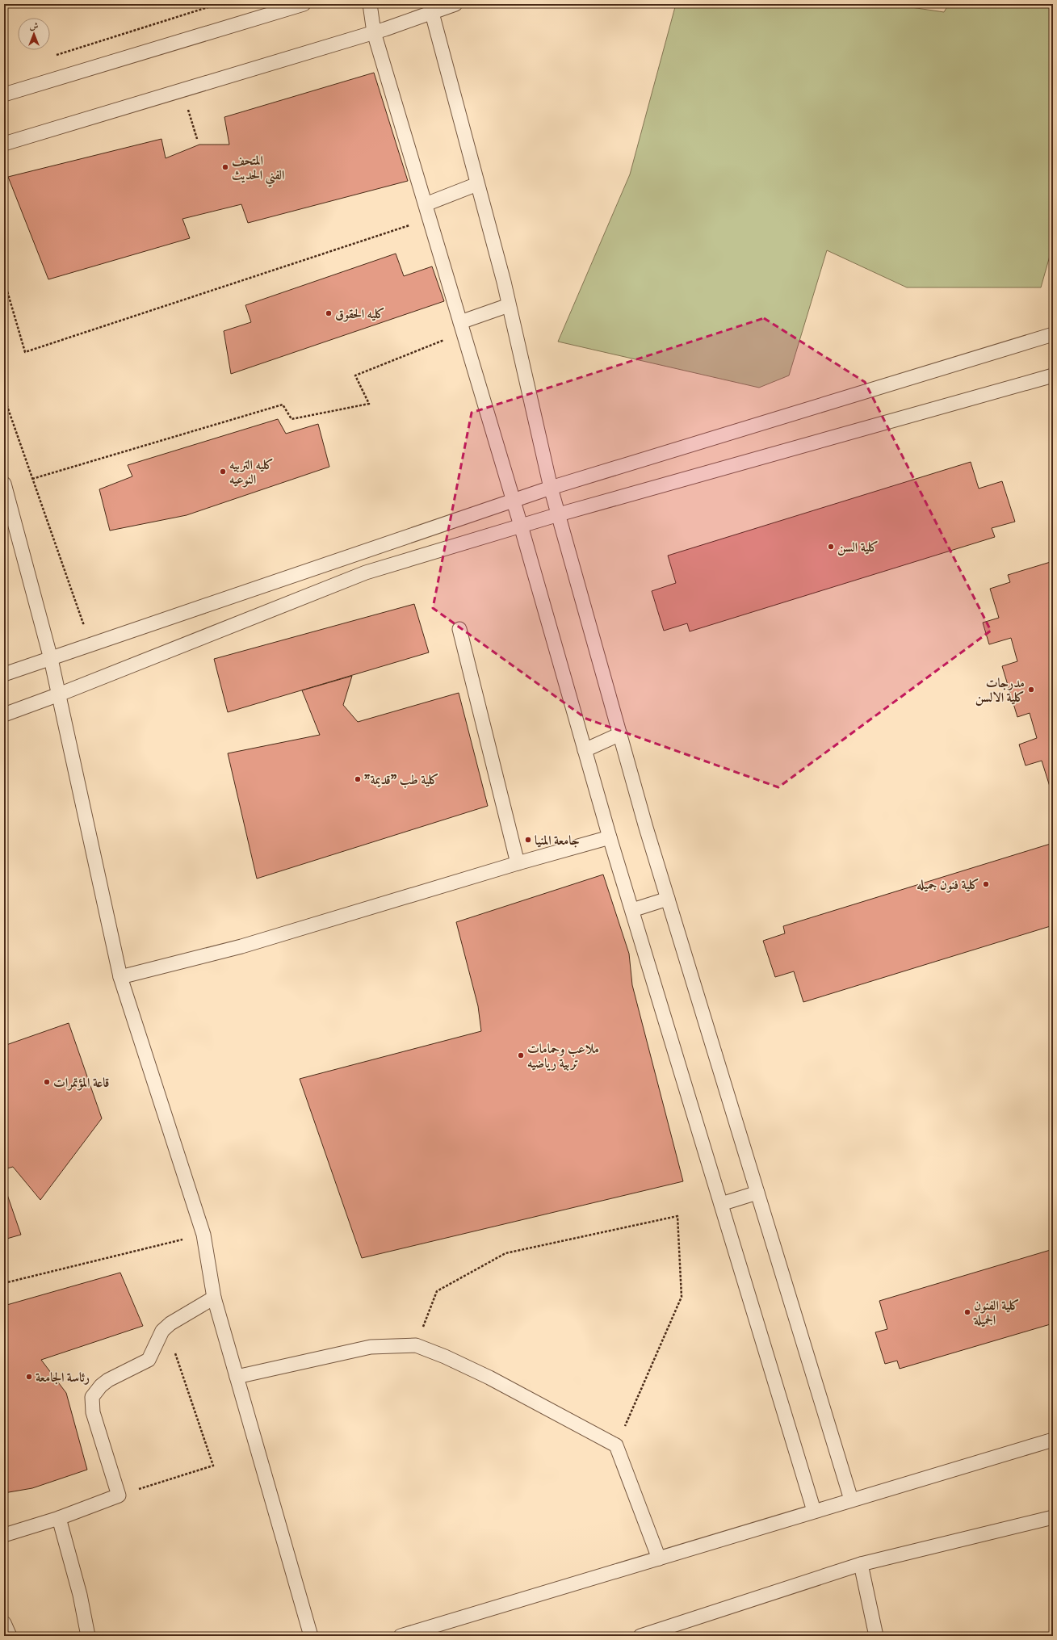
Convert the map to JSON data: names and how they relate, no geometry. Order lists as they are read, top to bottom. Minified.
{"places":["المتحف الفني الحديث","كليه الحقوق","كليه التربيه النوعيه","كلية السن","مدرجات كلية الالسن","\"كلية طب \"قديمة","جامعة المنيا","كلية فنون جميله","ملاعب وحمامات تربية رياضيه","قاعة المؤتمرات","كلية الفنون الجميلة","رئاسة الجامعة"],"north":"top"}
